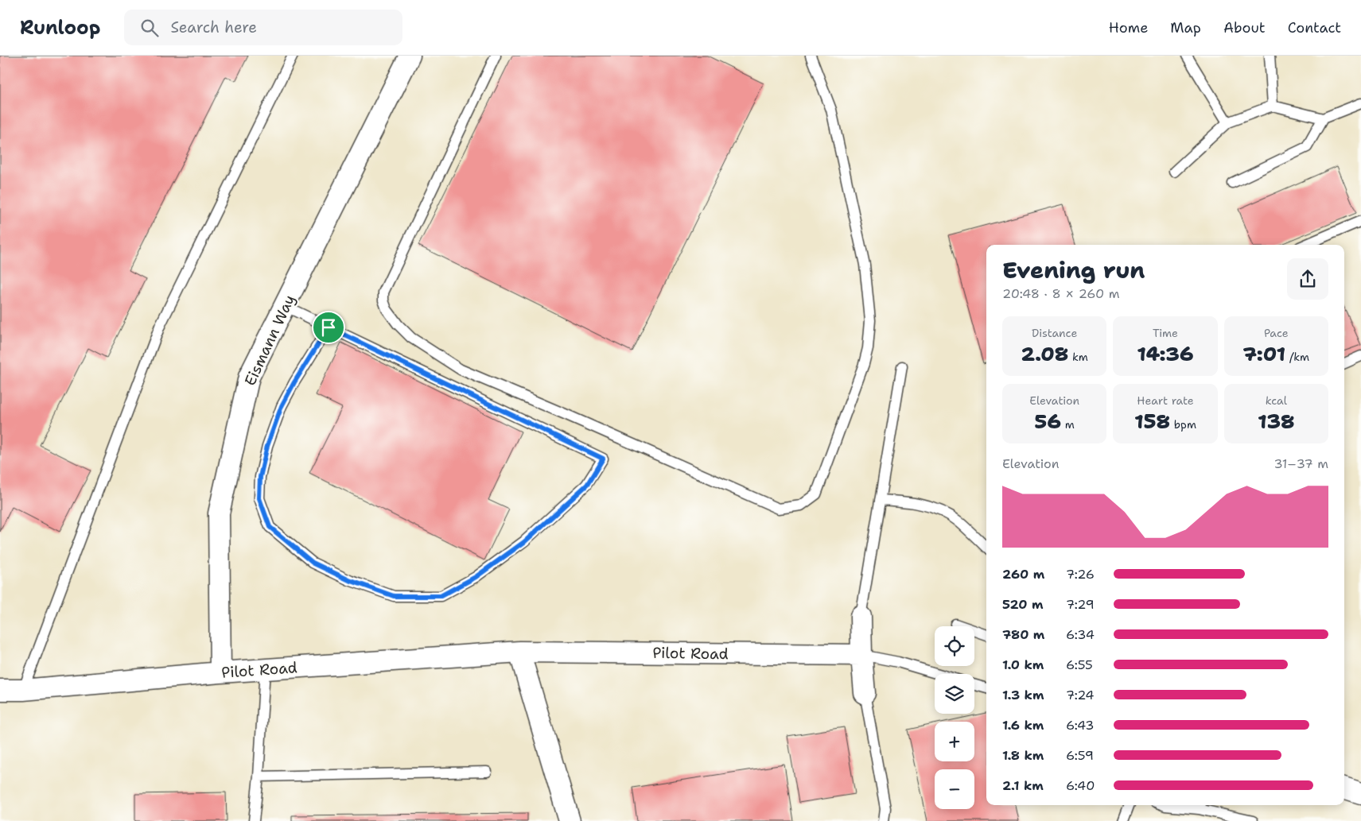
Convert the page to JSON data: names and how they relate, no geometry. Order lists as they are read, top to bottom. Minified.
{"streets":{"street":["Eismann Way","Pilot Road"]},"crossings":[["Eismann Way","Pilot Road"]],"page":{"header":"Runloop","search":"Search here","nav":["Home","Map","About","Contact"],"heading":["Evening run","20:48 · 8 × 260 m"],"stats":[["Distance","2.08 km"],["Time","14:36"],["Pace","7:01 /km"],["Elevation","56 m"],["Heart rate","158 bpm"],["kcal","138"]],"chart":["Elevation","31–37 m"],"list":[{"name":"260 m","note":"7:26"},{"name":"520 m","note":"7:29"},{"name":"780 m","note":"6:34"},{"name":"1.0 km","note":"6:55"},{"name":"1.3 km","note":"7:24"},{"name":"1.6 km","note":"6:43"},{"name":"1.8 km","note":"6:59"},{"name":"2.1 km","note":"6:40"}],"map_buttons":["+","−"]}}
